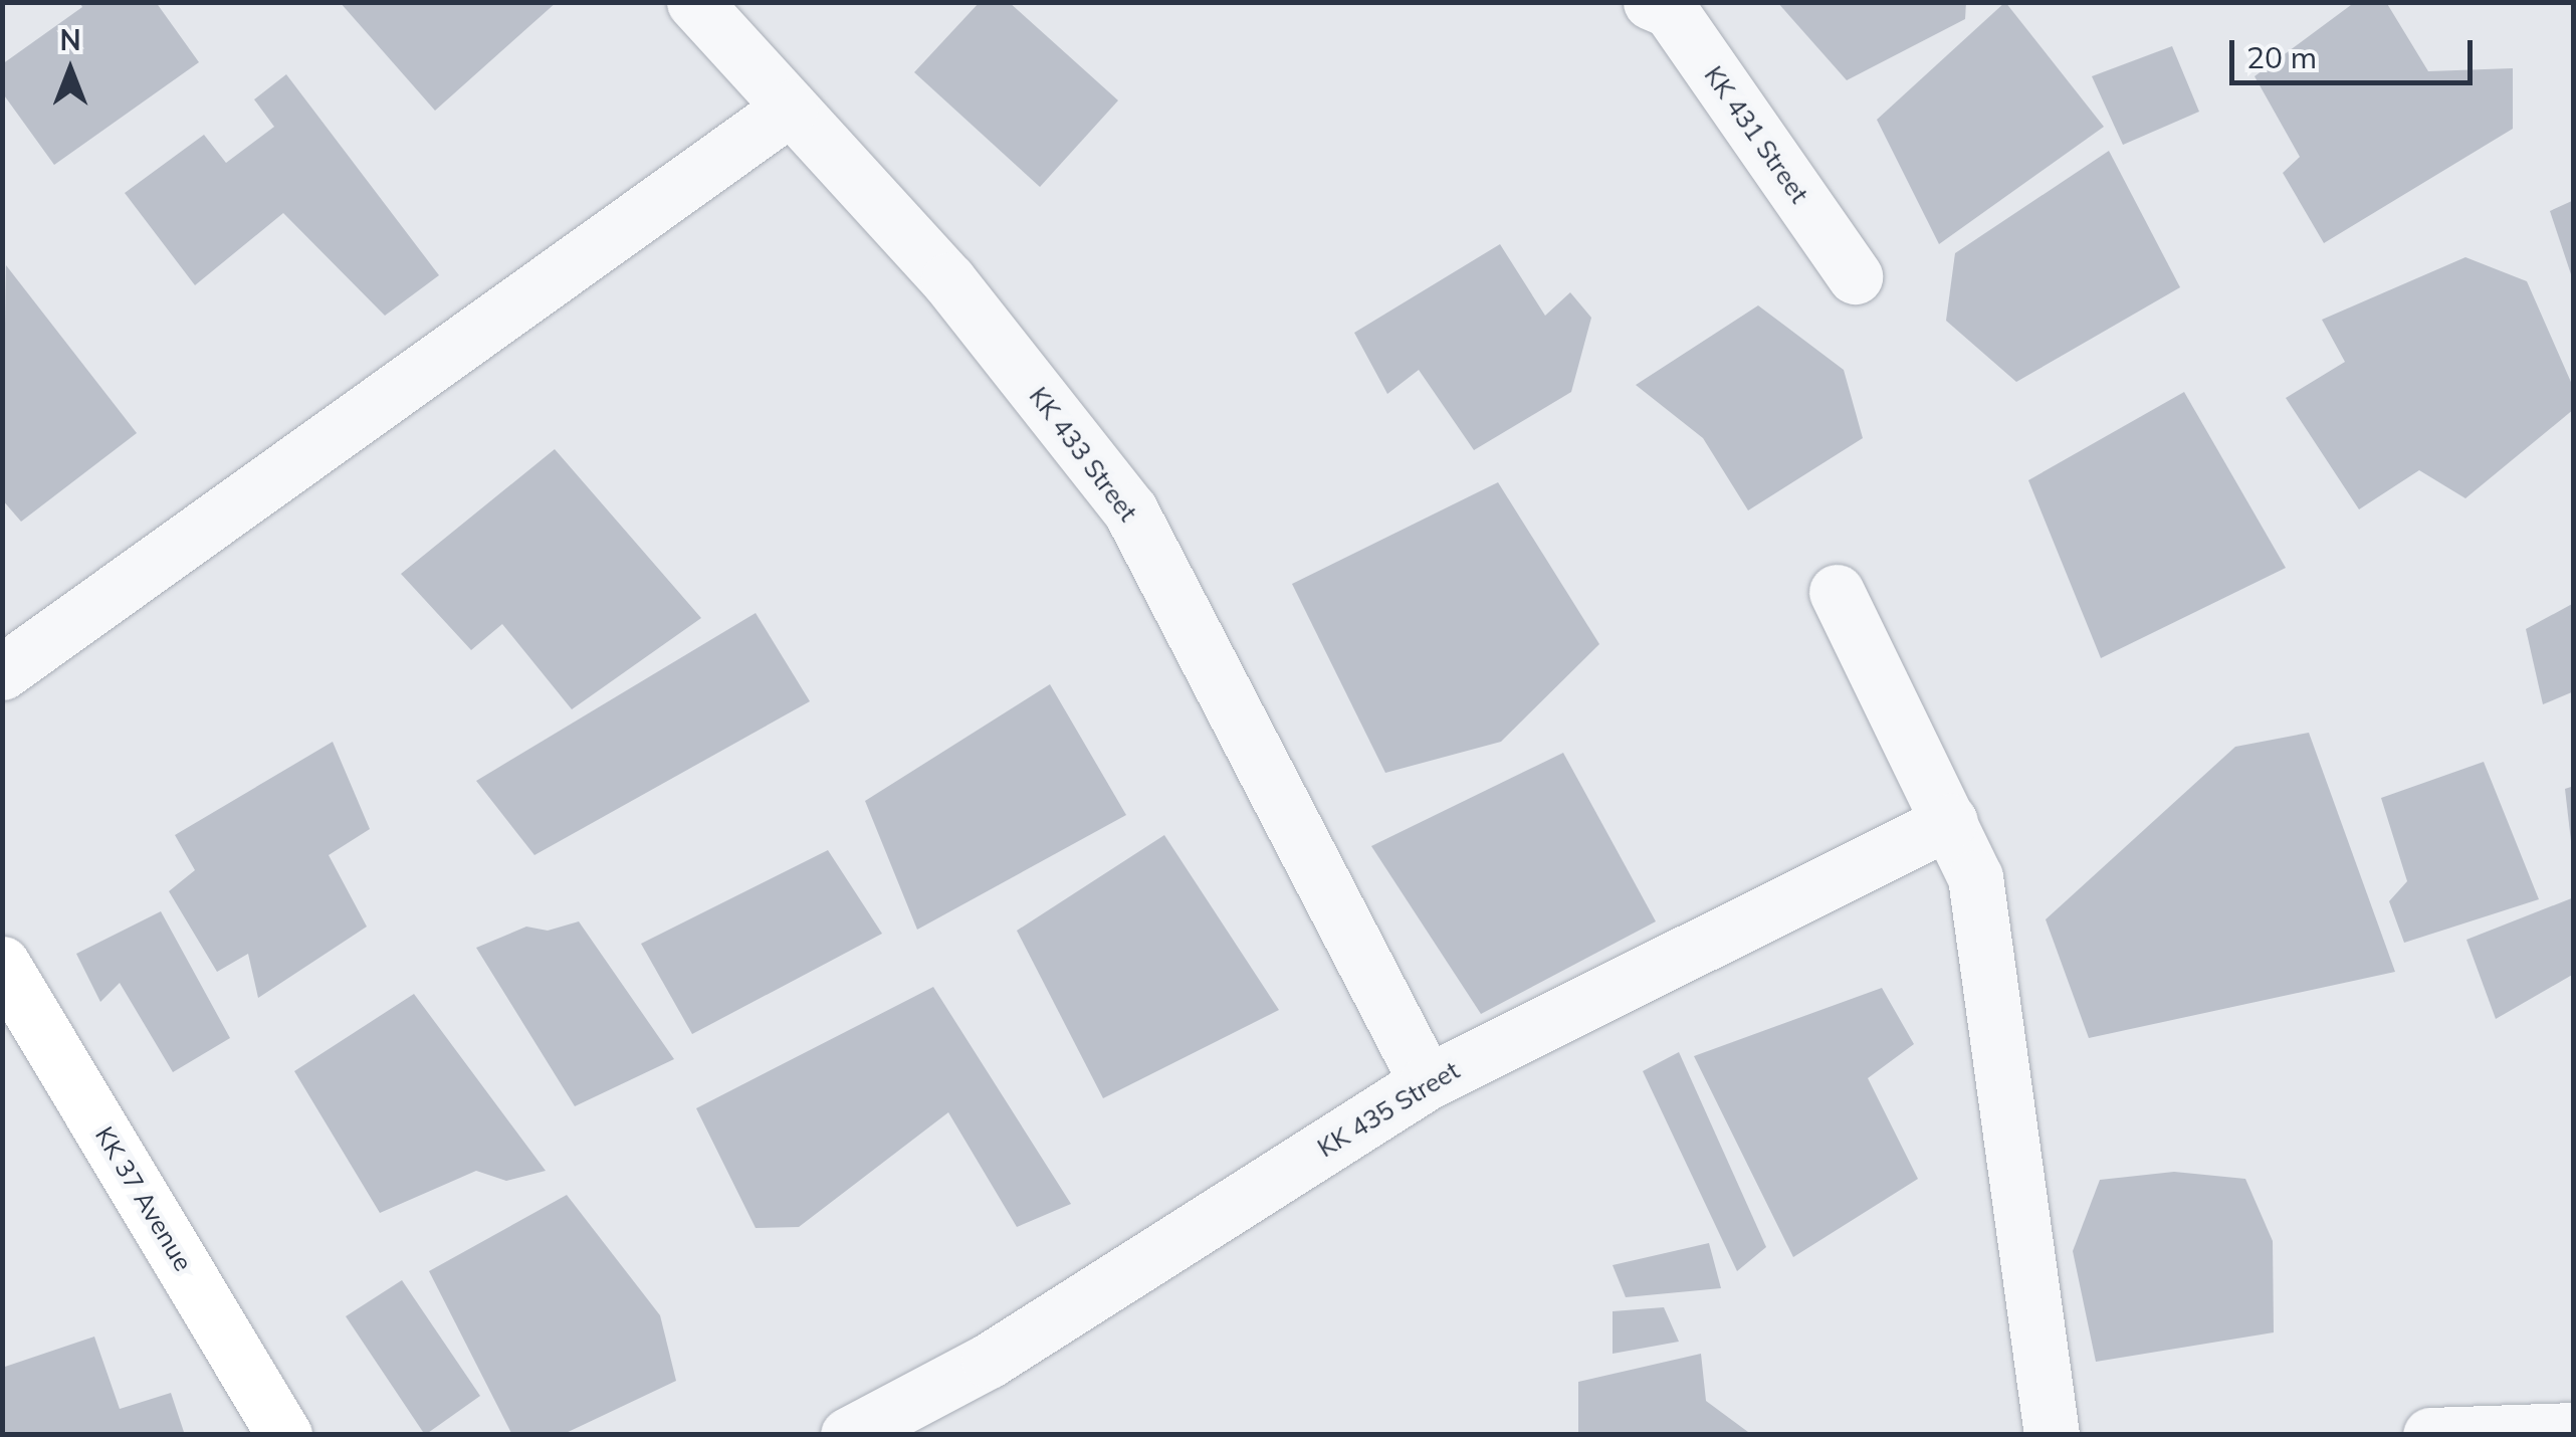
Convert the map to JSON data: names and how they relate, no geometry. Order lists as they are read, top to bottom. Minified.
{"streets":{"main road":["KK 37 Avenue"],"street":["KK 431 Street","KK 433 Street","KK 435 Street"]},"crossings":[["KK 433 Street","KK 435 Street"]],"scale_bar":"20 m","north":"top"}
